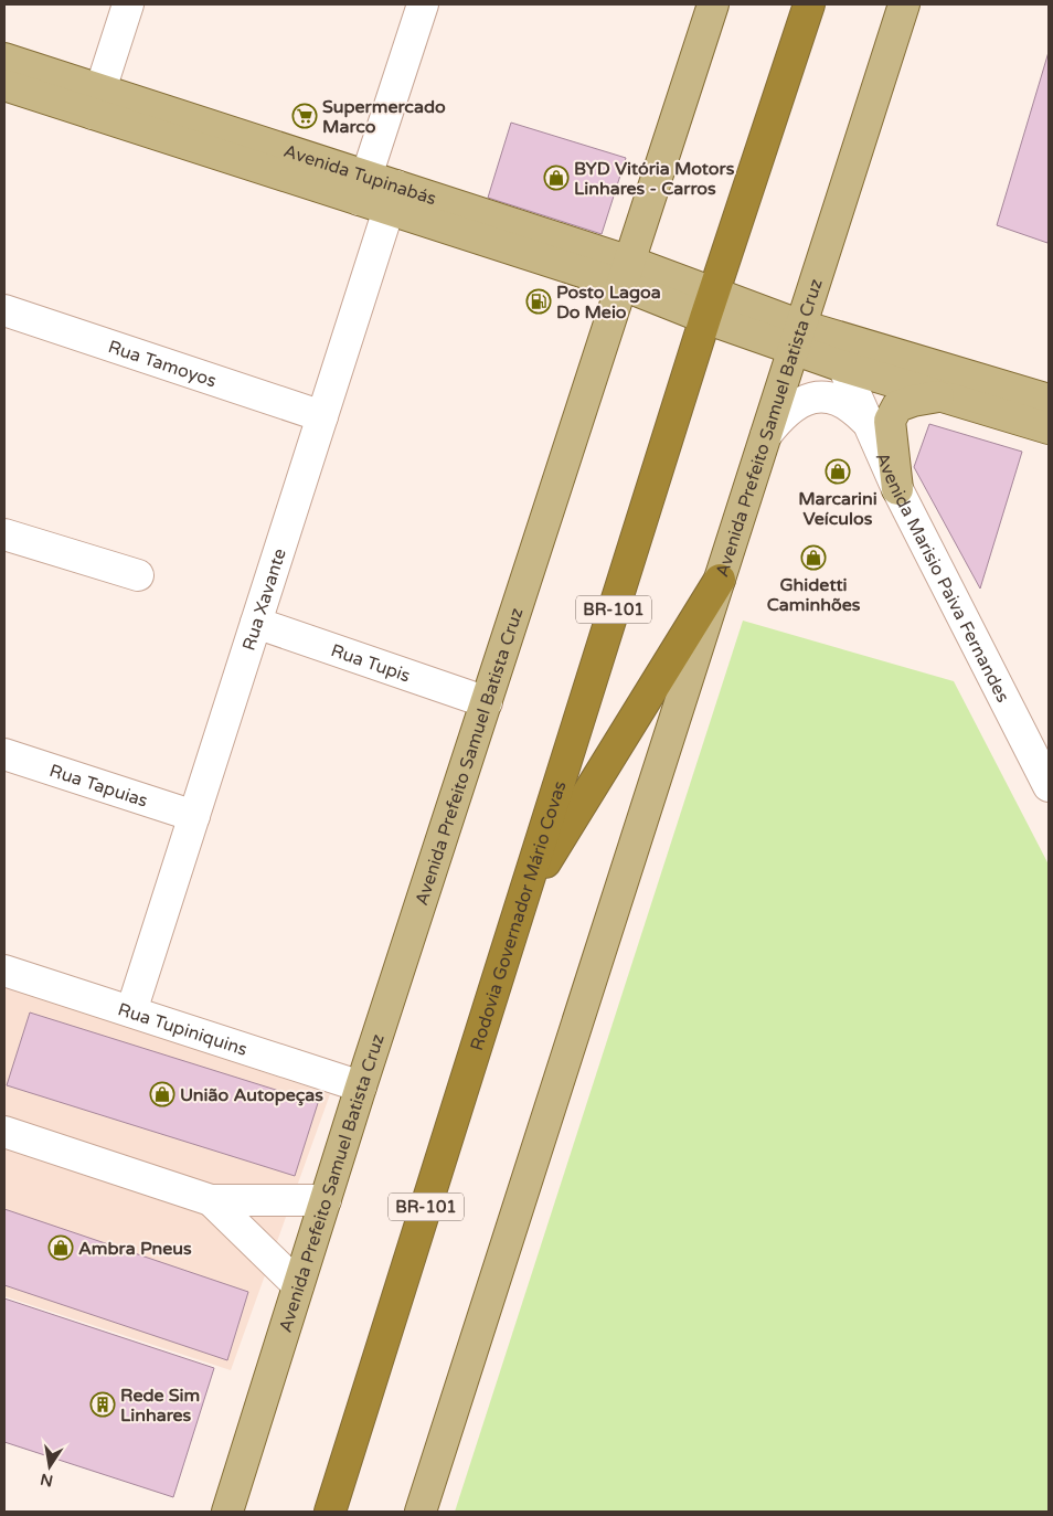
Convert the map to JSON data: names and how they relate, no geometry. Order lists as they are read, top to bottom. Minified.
{"streets":{"highway":["BR-101","Rodovia Governador Mário Covas"],"main road":["Avenida Tupinabás","Avenida Prefeito Samuel Batista Cruz"],"street":["Rua Tamoyos","Avenida Marisio Paiva Fernandes","Rua Xavante","Rua Tupis","Rua Tapuias","Rua Tupiniquins"]},"crossings":[["Avenida Tupinabás","Avenida Prefeito Samuel Batista Cruz"],["Avenida Tupinabás","Rua Xavante"],["Avenida Tupinabás","Rodovia Governador Mário Covas"],["Rua Tamoyos","Rua Xavante"],["Avenida Prefeito Samuel Batista Cruz","Rua Tupis"],["Avenida Prefeito Samuel Batista Cruz","Rua Tupiniquins"],["Rua Xavante","Rua Tupis"],["Rua Xavante","Rua Tapuias"],["Rua Xavante","Rua Tupiniquins"]],"places":{"supermarket":["Supermercado Marco"],"shop":["BYD Vitória Motors Linhares - Carros","Marcarini Veículos","Ghidetti Caminhões","União Autopeças","Ambra Pneus"],"fuel station":["Posto Lagoa Do Meio"],"building":["Rede Sim Linhares"]},"north":"bottom"}
